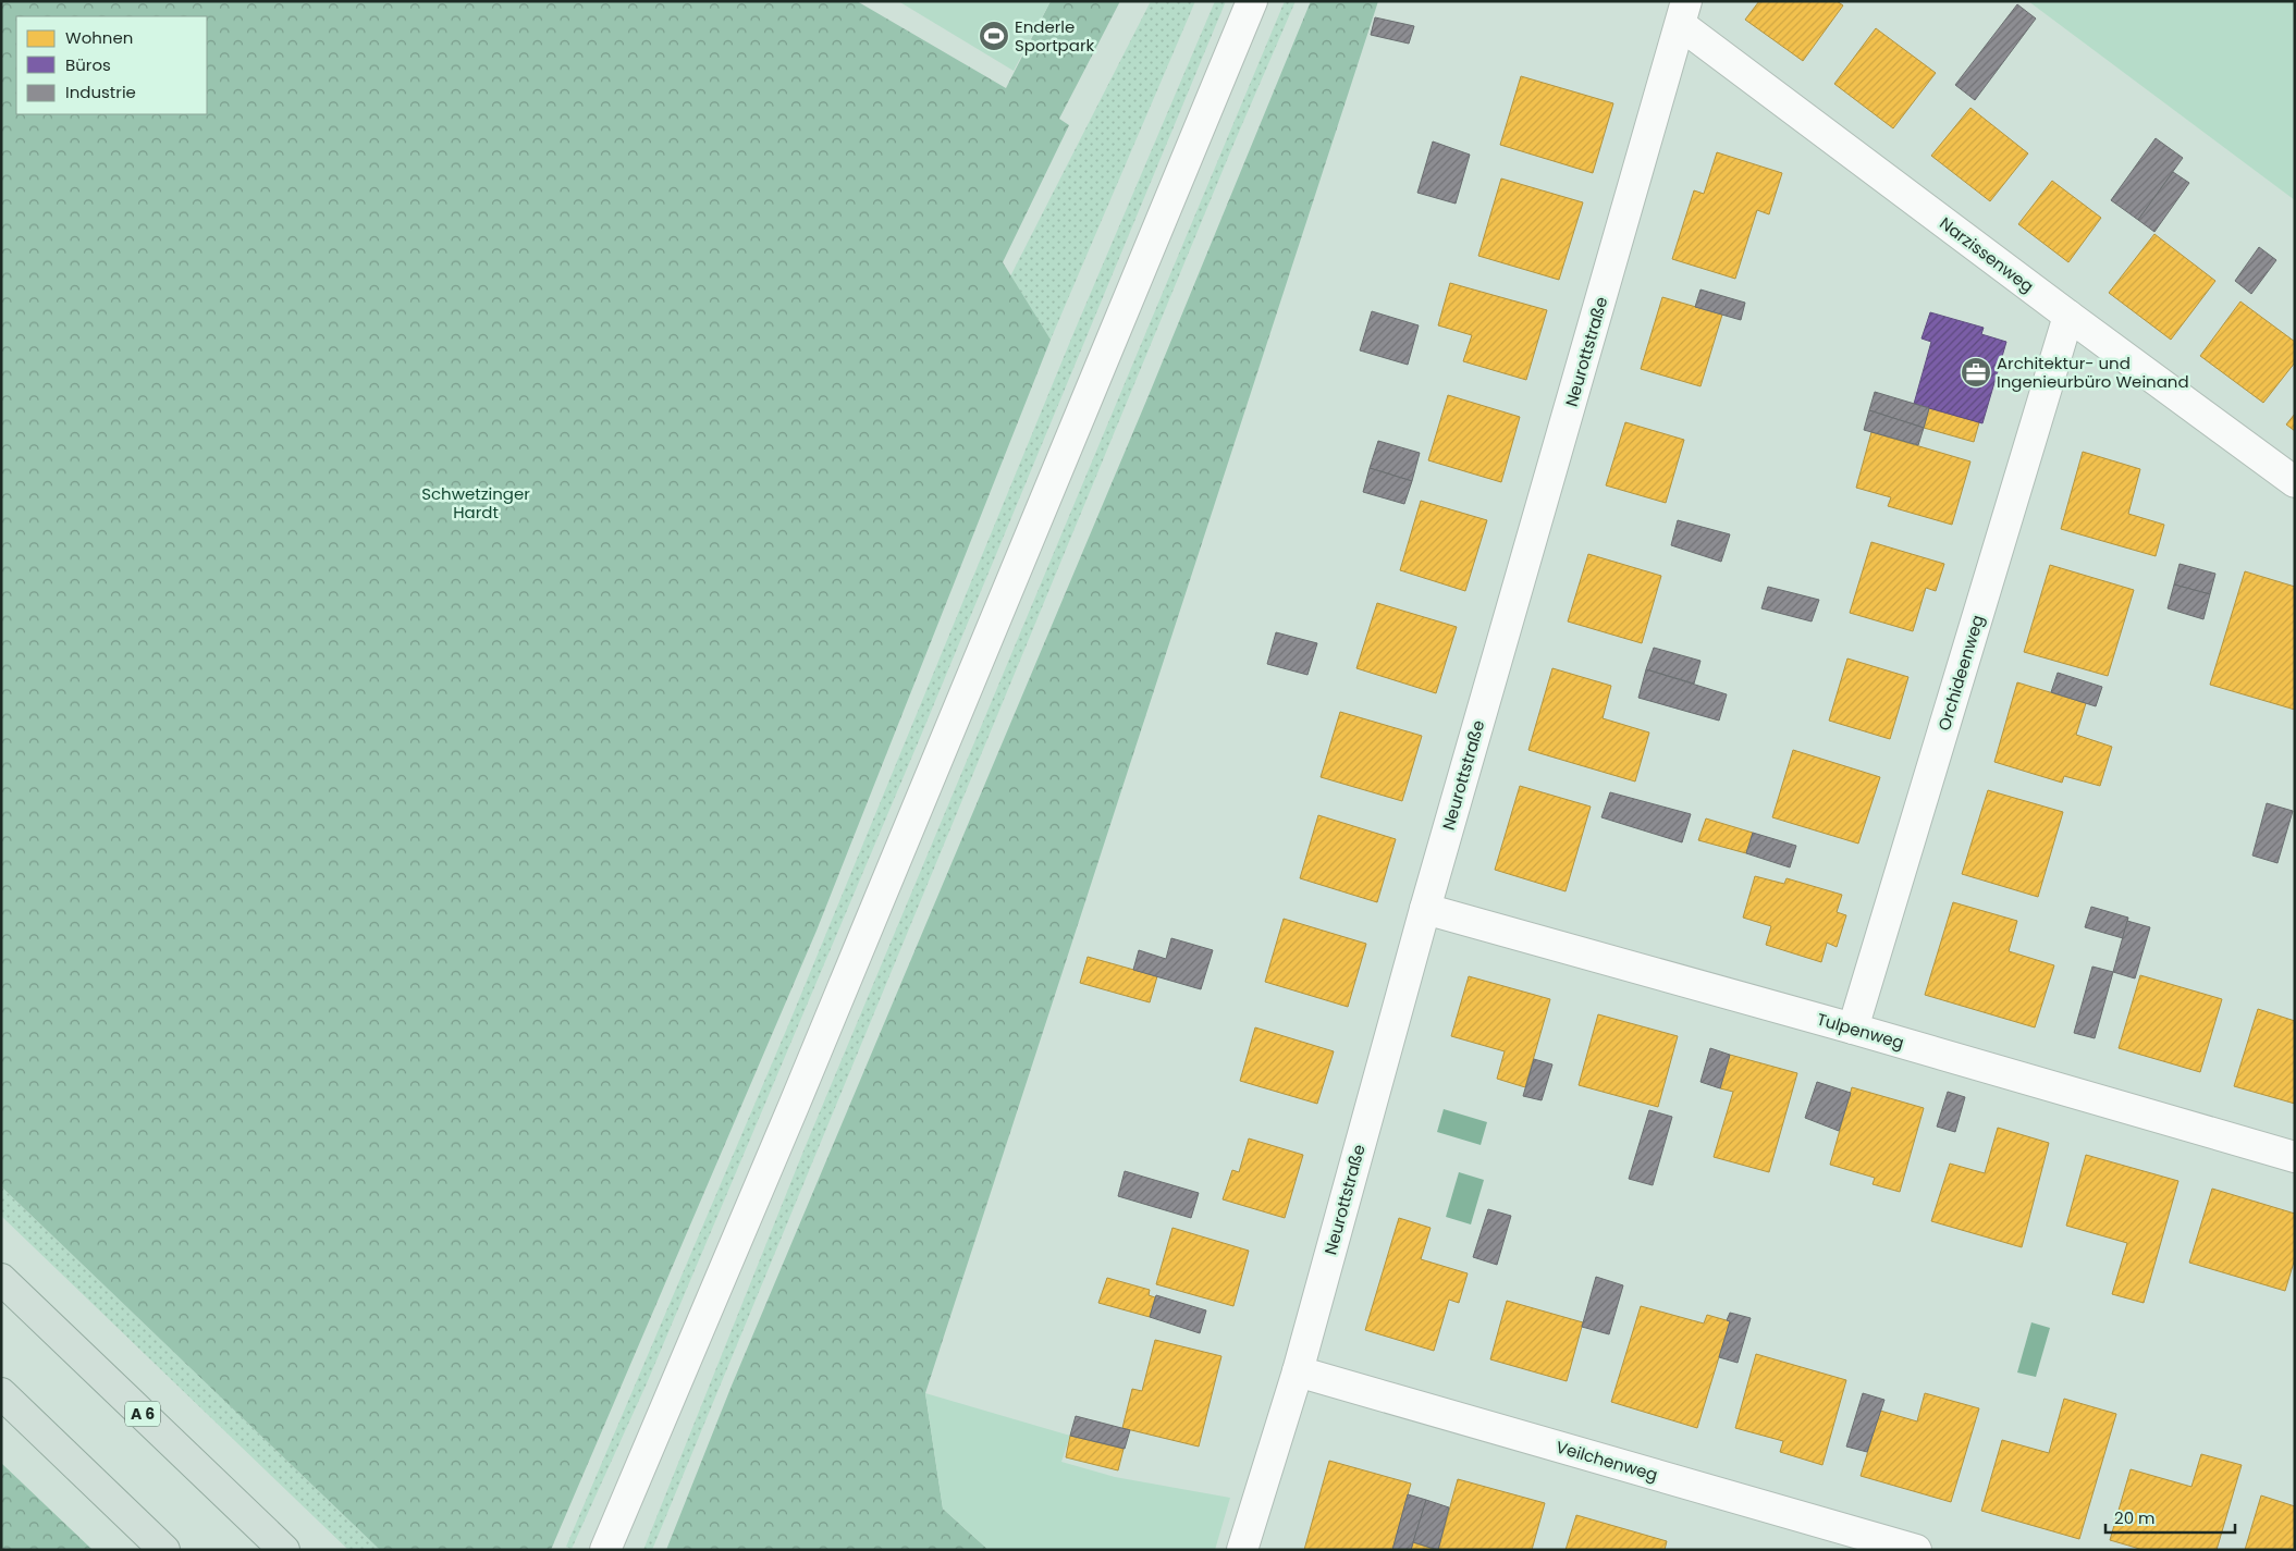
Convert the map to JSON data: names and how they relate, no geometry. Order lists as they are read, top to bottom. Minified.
{"streets":{"highway":["A 6"],"street":["Narzissenweg","Neurottstraße","Orchideenweg","Tulpenweg","Veilchenweg"]},"crossings":[["Narzissenweg","Neurottstraße"],["Narzissenweg","Orchideenweg"],["Neurottstraße","Tulpenweg"],["Neurottstraße","Veilchenweg"],["Orchideenweg","Tulpenweg"]],"parks":["Schwetzinger Hardt"],"places":{"sports":["Enderle Sportpark"],"office":["Architektur- und Ingenieurbüro Weinand"]},"legend":["Wohnen","Büros","Industrie"],"scale_bar":"20 m"}
